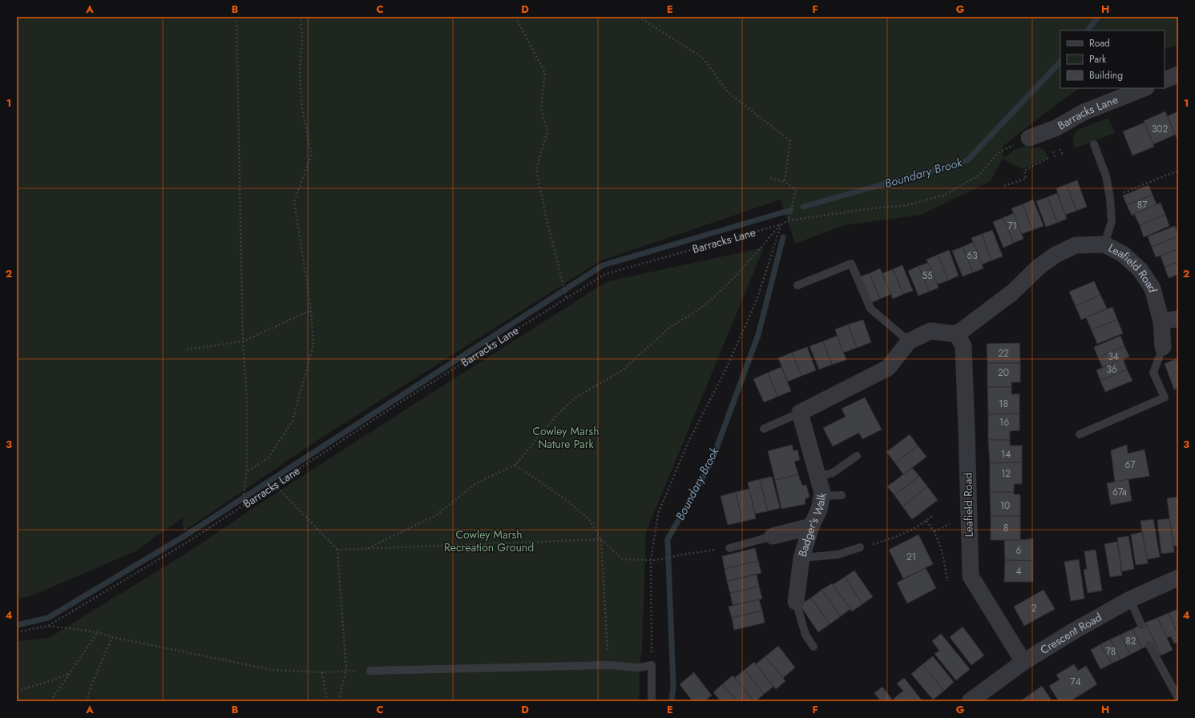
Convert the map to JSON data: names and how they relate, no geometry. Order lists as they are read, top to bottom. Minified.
{"streets":{"street":["Barracks Lane","Leafield Road","Badger's Walk","Crescent Road"]},"crossings":[["Leafield Road","Crescent Road"]],"water":["Boundary Brook"],"parks":["Cowley Marsh Nature Park","Cowley Marsh Recreation Ground"],"house_numbers":["302","87","71","63","55","22","34","36","20","18","16","14","67","12","67a","10","8","6","21","4","2","82","78","74"],"legend":["Road","Park","Building"],"grid":{"columns":["A","B","C","D","E","F","G","H"],"rows":["1","2","3","4"]}}
